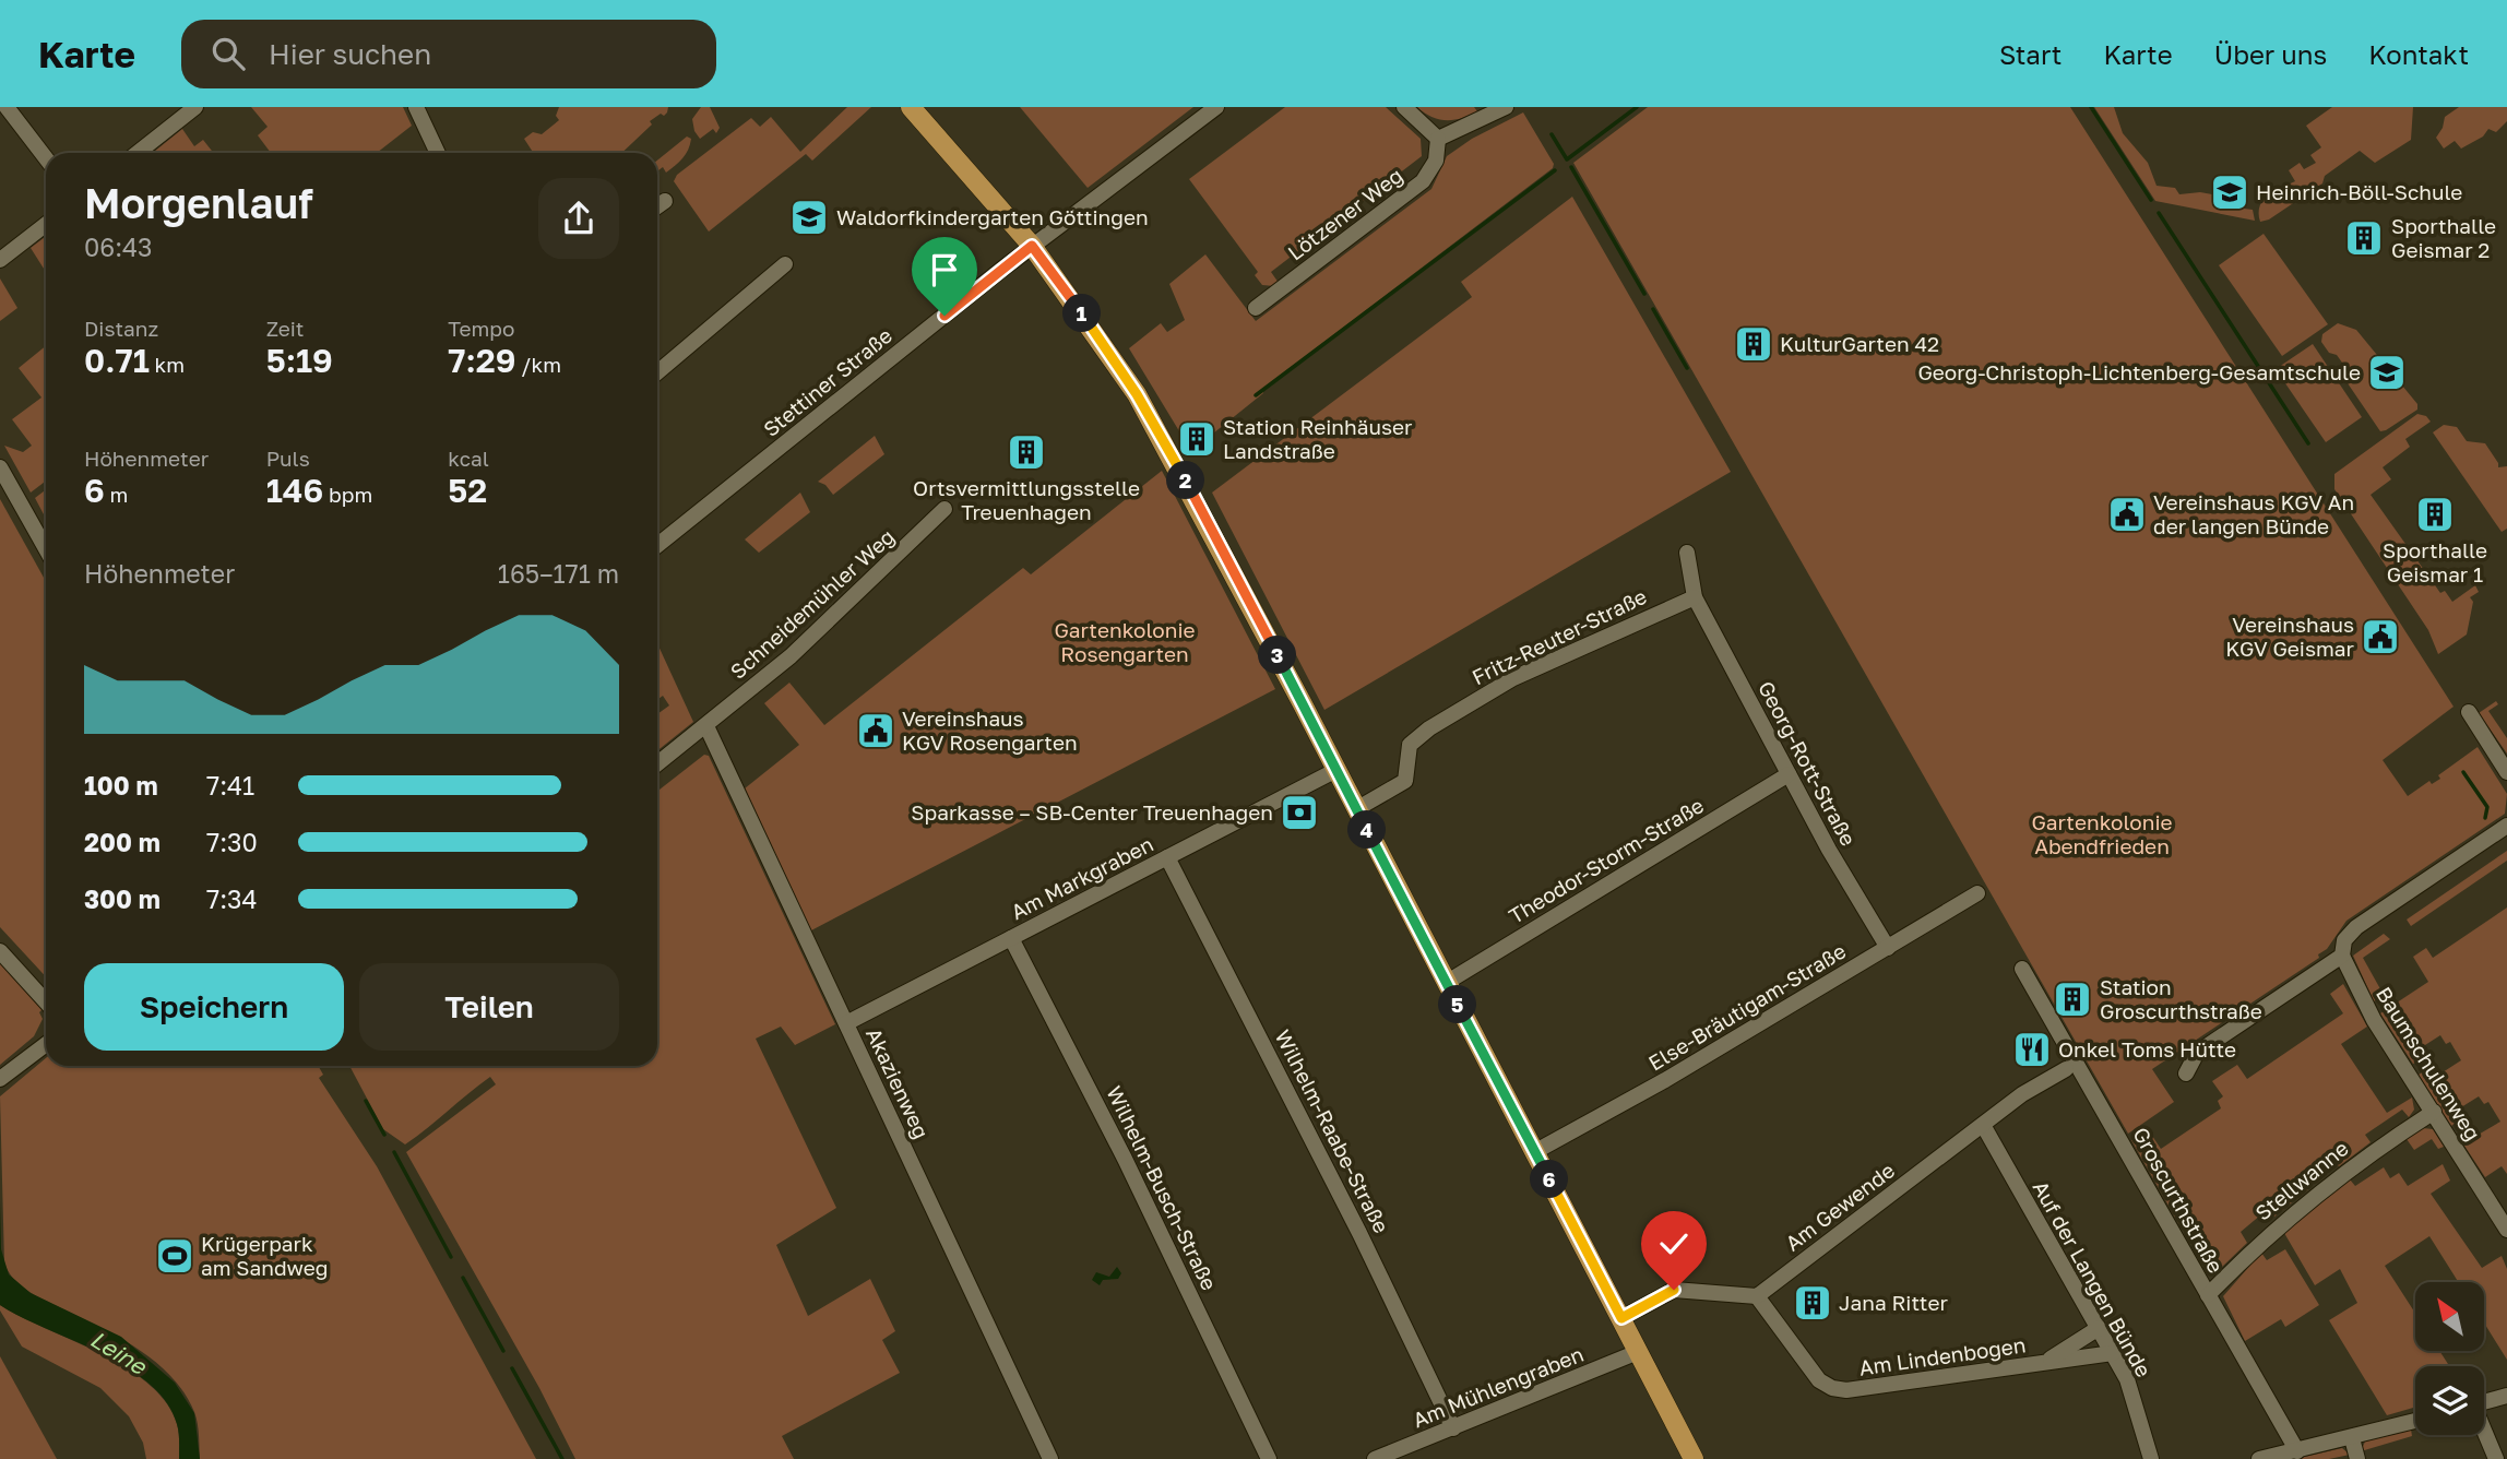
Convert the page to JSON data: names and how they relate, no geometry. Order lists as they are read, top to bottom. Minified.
{"streets":{"street":["Lötzener Weg","Stettiner Straße","Schneidemühler Weg","Fritz-Reuter-Straße","Georg-Rott-Straße","Theodor-Storm-Straße","Am Markgraben","Else-Bräutigam-Straße","Baumschulenweg","Akazienweg","Wilhelm-Raabe-Straße","Stellwanne","Wilhelm-Busch-Straße","Groscurthstraße","Am Gewende","Auf der Langen Bünde","Am Lindenbogen","Am Mühlengraben"]},"crossings":[["Schneidemühler Weg","Akazienweg"],["Fritz-Reuter-Straße","Georg-Rott-Straße"],["Georg-Rott-Straße","Theodor-Storm-Straße"],["Georg-Rott-Straße","Else-Bräutigam-Straße"],["Am Markgraben","Akazienweg"],["Am Markgraben","Wilhelm-Raabe-Straße"],["Am Markgraben","Wilhelm-Busch-Straße"],["Baumschulenweg","Stellwanne"],["Wilhelm-Raabe-Straße","Am Mühlengraben"],["Stellwanne","Groscurthstraße"],["Am Gewende","Auf der Langen Bünde"],["Am Gewende","Am Lindenbogen"],["Auf der Langen Bünde","Am Lindenbogen"]],"water":["Leine"],"parks":["Gartenkolonie Rosengarten","Gartenkolonie Abendfrieden"],"places":{"school or university":["Heinrich-Böll-Schule","Waldorfkindergarten Göttingen","Georg-Christoph-Lichtenberg-Gesamtschule"],"building":["Sporthalle Geismar 2","KulturGarten 42","Station Reinhäuser Landstraße","Ortsvermittlungsstelle Treuenhagen","Sporthalle Geismar 1","Station Groscurthstraße","Jana Ritter"],"public building":["Vereinshaus KGV An der langen Bünde","Vereinshaus KGV Geismar","Vereinshaus KGV Rosengarten"],"bank":["Sparkasse – SB-Center Treuenhagen"],"restaurant":["Onkel Toms Hütte"],"sports":["Krügerpark am Sandweg"]},"north":"top left","page":{"header":"Karte","search":"Hier suchen","nav":["Start","Karte","Über uns","Kontakt"],"heading":["Morgenlauf","06:43"],"stats":[["Distanz","0.71 km"],["Zeit","5:19"],["Tempo","7:29 /km"],["Höhenmeter","6 m"],["Puls","146 bpm"],["kcal","52"]],"pins":["1","2","3","4","5","6"],"chart":["Höhenmeter","165–171 m"],"list":[{"name":"100 m","note":"7:41"},{"name":"200 m","note":"7:30"},{"name":"300 m","note":"7:34"}],"buttons":["Speichern","Teilen"]}}
